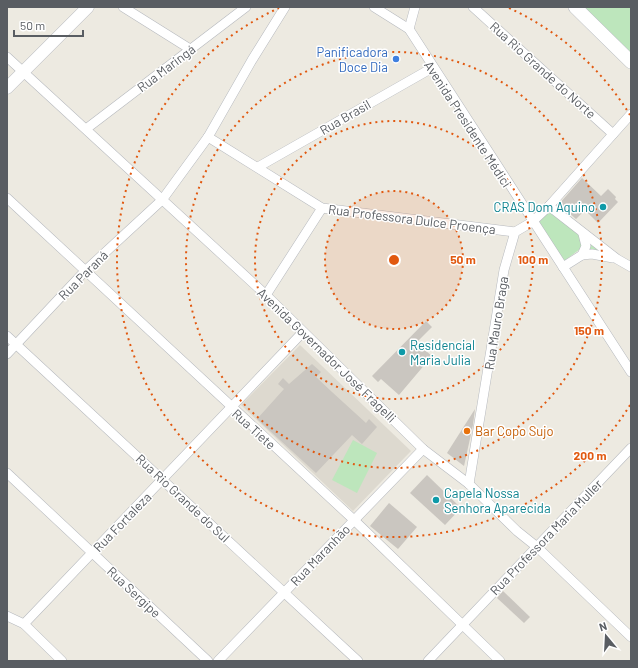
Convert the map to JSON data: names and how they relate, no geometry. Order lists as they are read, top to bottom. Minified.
{"streets":{"street":["Rua Maringá","Rua Rio Grande do Norte","Rua Brasil","Avenida Presidente Médici","Rua Professora Dulce Proença","Rua Paraná","Rua Mauro Braga","Avenida Governador José Fragelli","Rua Tiete","Rua Rio Grande do Sul","Rua Fortaleza","Rua Professora Maria Muller","Rua Maranhão","Rua Sergipe"]},"crossings":[["Rua Maringá","Avenida Governador José Fragelli"],["Rua Brasil","Avenida Presidente Médici"],["Rua Brasil","Rua Professora Dulce Proença"],["Rua Professora Dulce Proença","Rua Paraná"],["Rua Professora Dulce Proença","Rua Mauro Braga"],["Rua Paraná","Avenida Governador José Fragelli"],["Rua Paraná","Rua Tiete"],["Rua Paraná","Rua Rio Grande do Sul"],["Rua Mauro Braga","Avenida Governador José Fragelli"],["Avenida Governador José Fragelli","Rua Fortaleza"],["Avenida Governador José Fragelli","Rua Professora Maria Muller"],["Avenida Governador José Fragelli","Rua Maranhão"],["Rua Tiete","Rua Fortaleza"],["Rua Tiete","Rua Professora Maria Muller"],["Rua Tiete","Rua Maranhão"],["Rua Rio Grande do Sul","Rua Fortaleza"],["Rua Rio Grande do Sul","Rua Maranhão"],["Rua Fortaleza","Rua Sergipe"]],"places":["Panificadora Doce Dia","CRAS Dom Aquino","Residencial Maria Julia","Bar Copo Sujo","Capela Nossa Senhora Aparecida"],"scale_bar":"50 m","north":"top","rings":["50 m","100 m","150 m","200 m"]}
